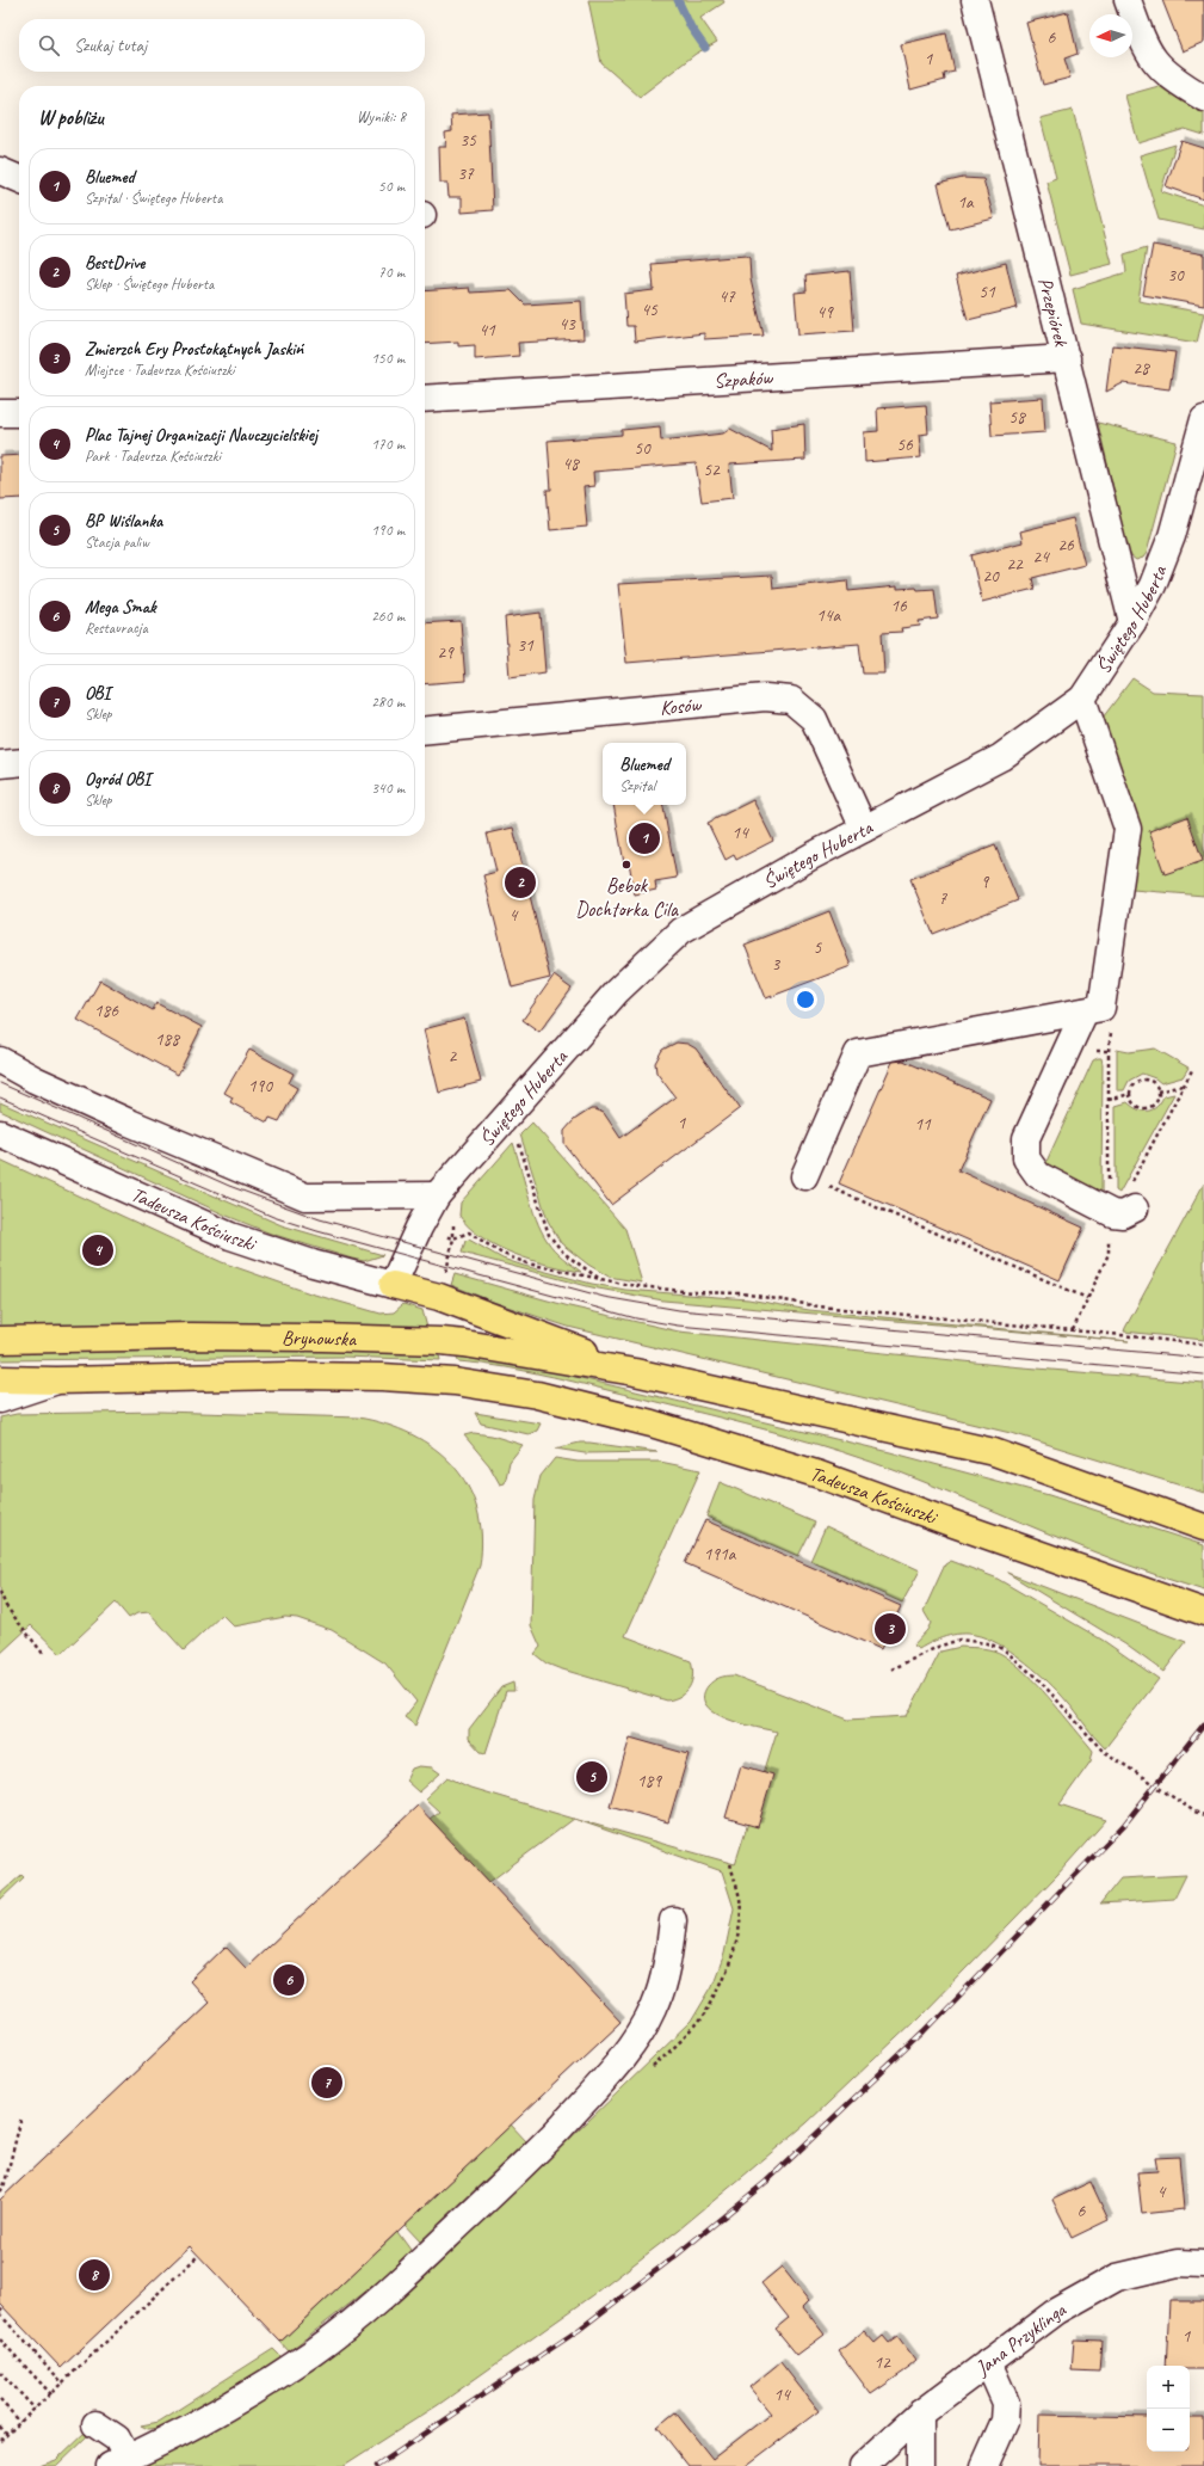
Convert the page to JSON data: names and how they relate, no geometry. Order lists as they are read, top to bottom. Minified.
{"streets":{"main road":["Tadeusza Kościuszki","Brynowska"],"street":["Przepiórek","Szpaków","Świętego Huberta","Kosów","Jana Przyklinga"]},"crossings":[["Przepiórek","Szpaków"],["Przepiórek","Świętego Huberta"],["Świętego Huberta","Kosów"],["Świętego Huberta","Tadeusza Kościuszki"],["Tadeusza Kościuszki","Brynowska"]],"places":["Bebok Dochtorka Cila"],"house_numbers":["6","1","35","37","1a","30","51","47","45","49","43","41","28","58","56","50","48","52","26","24","22","20","16","14a","31","29","14","9","7","4","5","3","186","188","2","190","1","11","191a","189","4","6","1","12","14"],"north":"left","page":{"search":"Szukaj tutaj","heading":["W pobliżu","Wyniki: 8"],"list":[{"mark":"1","name":"Bluemed","note":"Szpital · Świętego Huberta","value":"50 m"},{"mark":"2","name":"BestDrive","note":"Sklep · Świętego Huberta","value":"70 m"},{"mark":"3","name":"Zmierzch Ery Prostokątnych Jaskiń","note":"Miejsce · Tadeusza Kościuszki","value":"150 m"},{"mark":"4","name":"Plac Tajnej Organizacji Nauczycielskiej","note":"Park · Tadeusza Kościuszki","value":"170 m"},{"mark":"5","name":"BP Wiślanka","note":"Stacja paliw","value":"190 m"},{"mark":"6","name":"Mega Smak","note":"Restauracja","value":"260 m"},{"mark":"7","name":"OBI","note":"Sklep","value":"280 m"},{"mark":"8","name":"Ogród OBI","note":"Sklep","value":"340 m"}],"popup":["Bluemed","Szpital"],"pins":["1","2","4","3","5","6","7","8"],"map_buttons":["+","−"]}}
